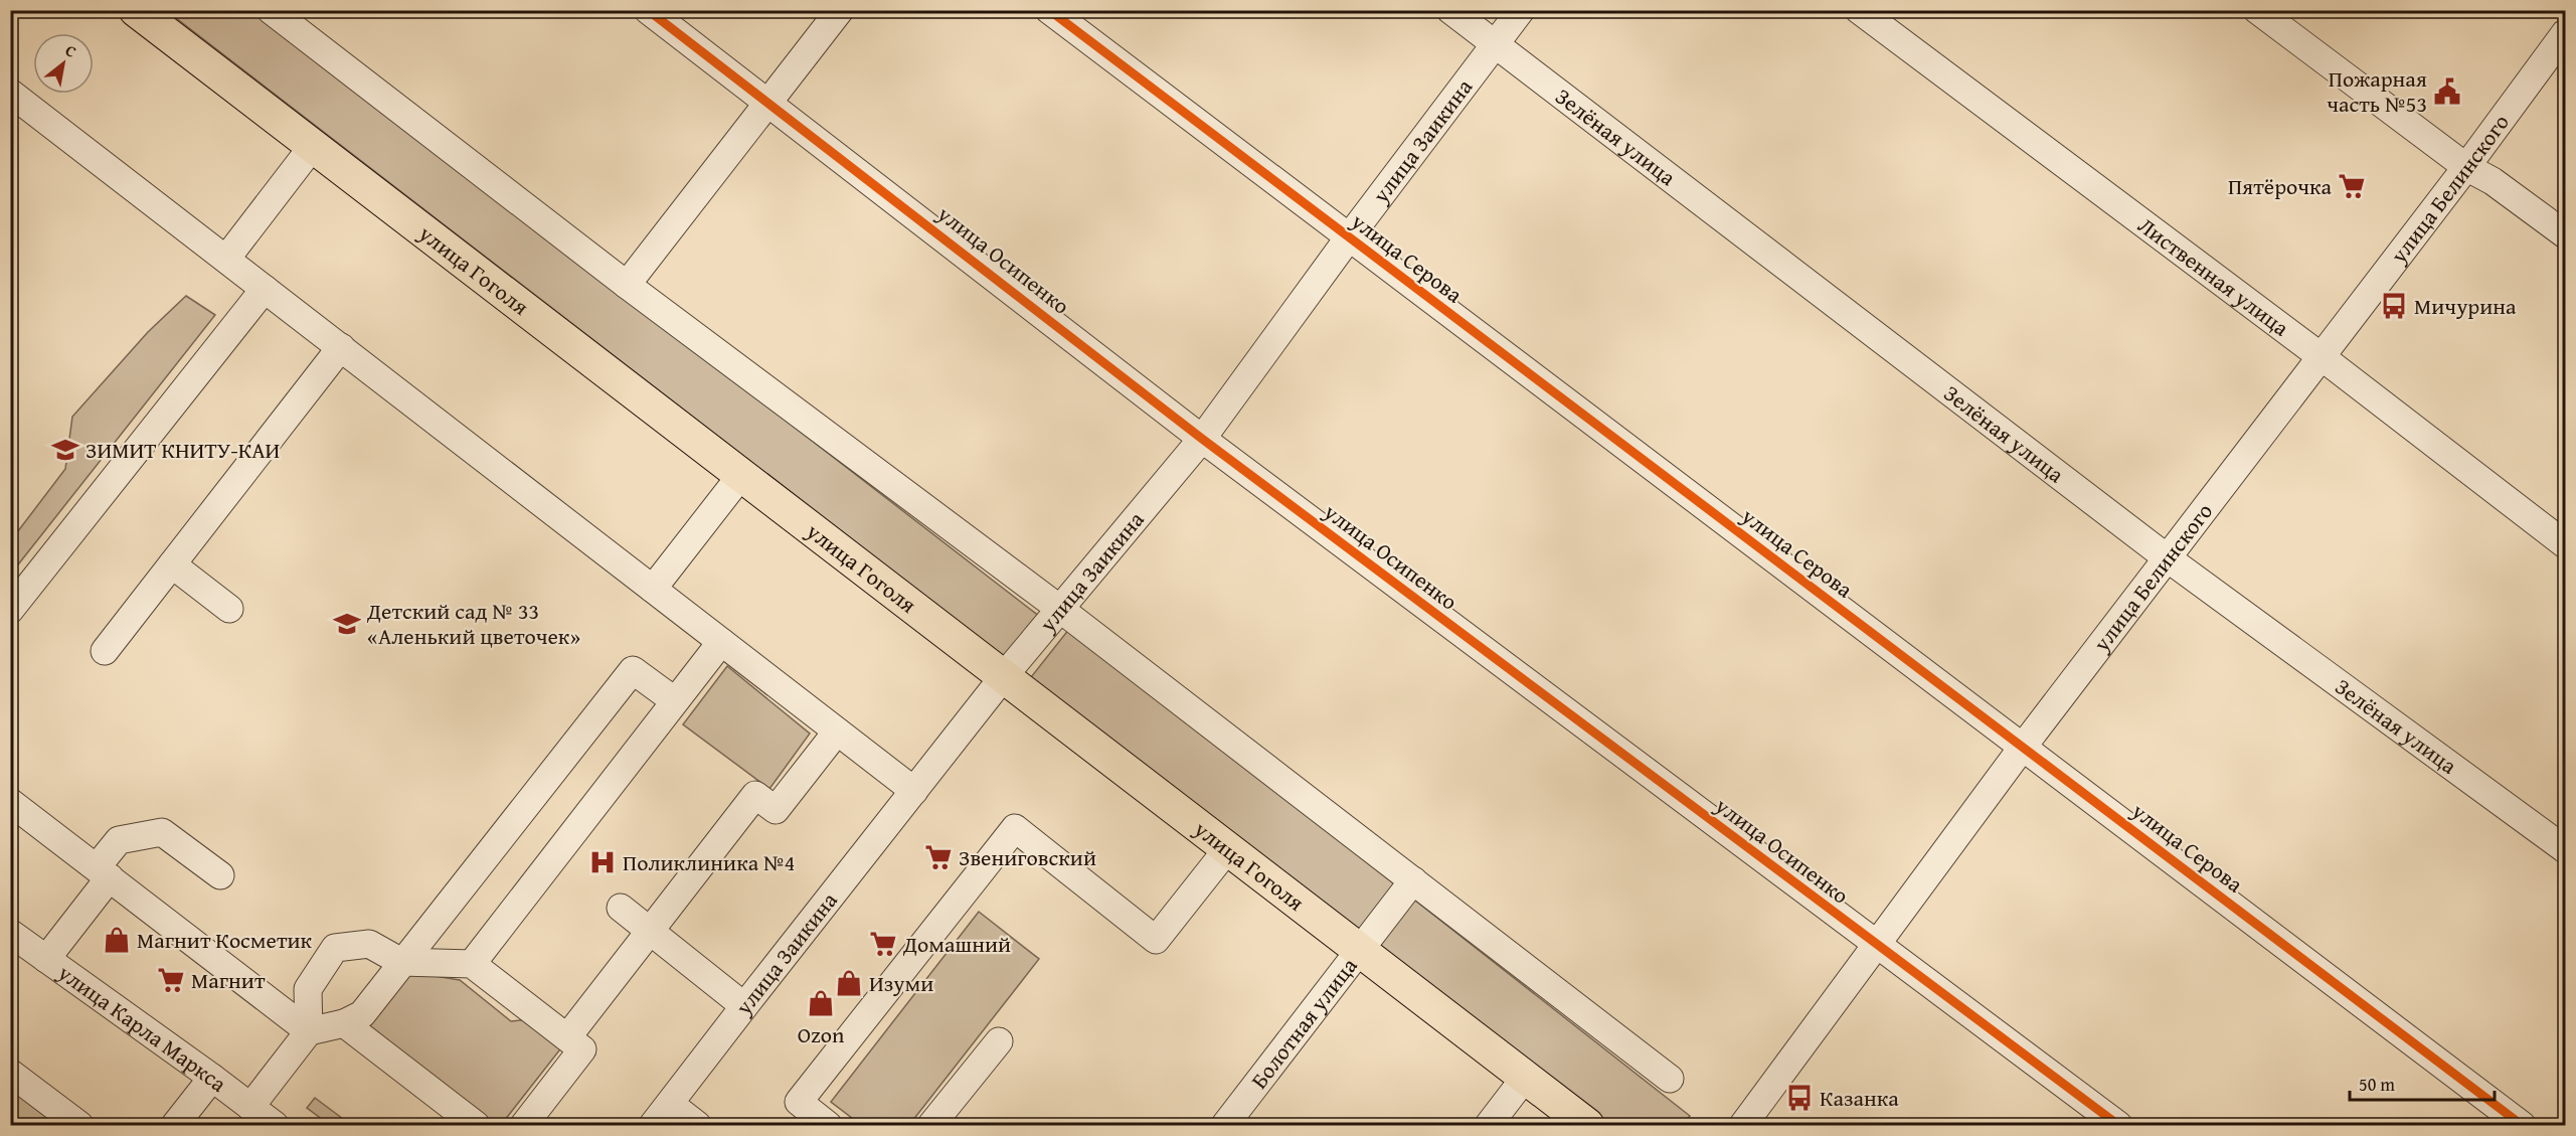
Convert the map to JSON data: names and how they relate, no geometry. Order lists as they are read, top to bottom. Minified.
{"streets":{"main road":["улица Гоголя"],"street":["Зелёная улица","улица Заикина","улица Белинского","улица Серова","улица Осипенко","Лиственная улица","Болотная улица","улица Карла Маркса"]},"crossings":[["Зелёная улица","улица Заикина"],["Зелёная улица","улица Белинского"],["улица Заикина","улица Серова"],["улица Заикина","улица Осипенко"],["улица Заикина","улица Гоголя"],["улица Белинского","улица Серова"],["улица Белинского","улица Осипенко"],["улица Белинского","Лиственная улица"],["улица Гоголя","Болотная улица"]],"places":{"public building":["Пожарная часть №53"],"supermarket":["Пятёрочка","Звениговский","Домашний","Магнит"],"bus stop":["Мичурина","Казанка"],"school or university":["ЗИМИТ КНИТУ-КАИ","Детский сад № 33 «Аленький цветочек»"],"hospital":["Поликлиника №4"],"shop":["Магнит Косметик","Изуми","Ozon"]},"scale_bar":"50 m","north":"top right"}
